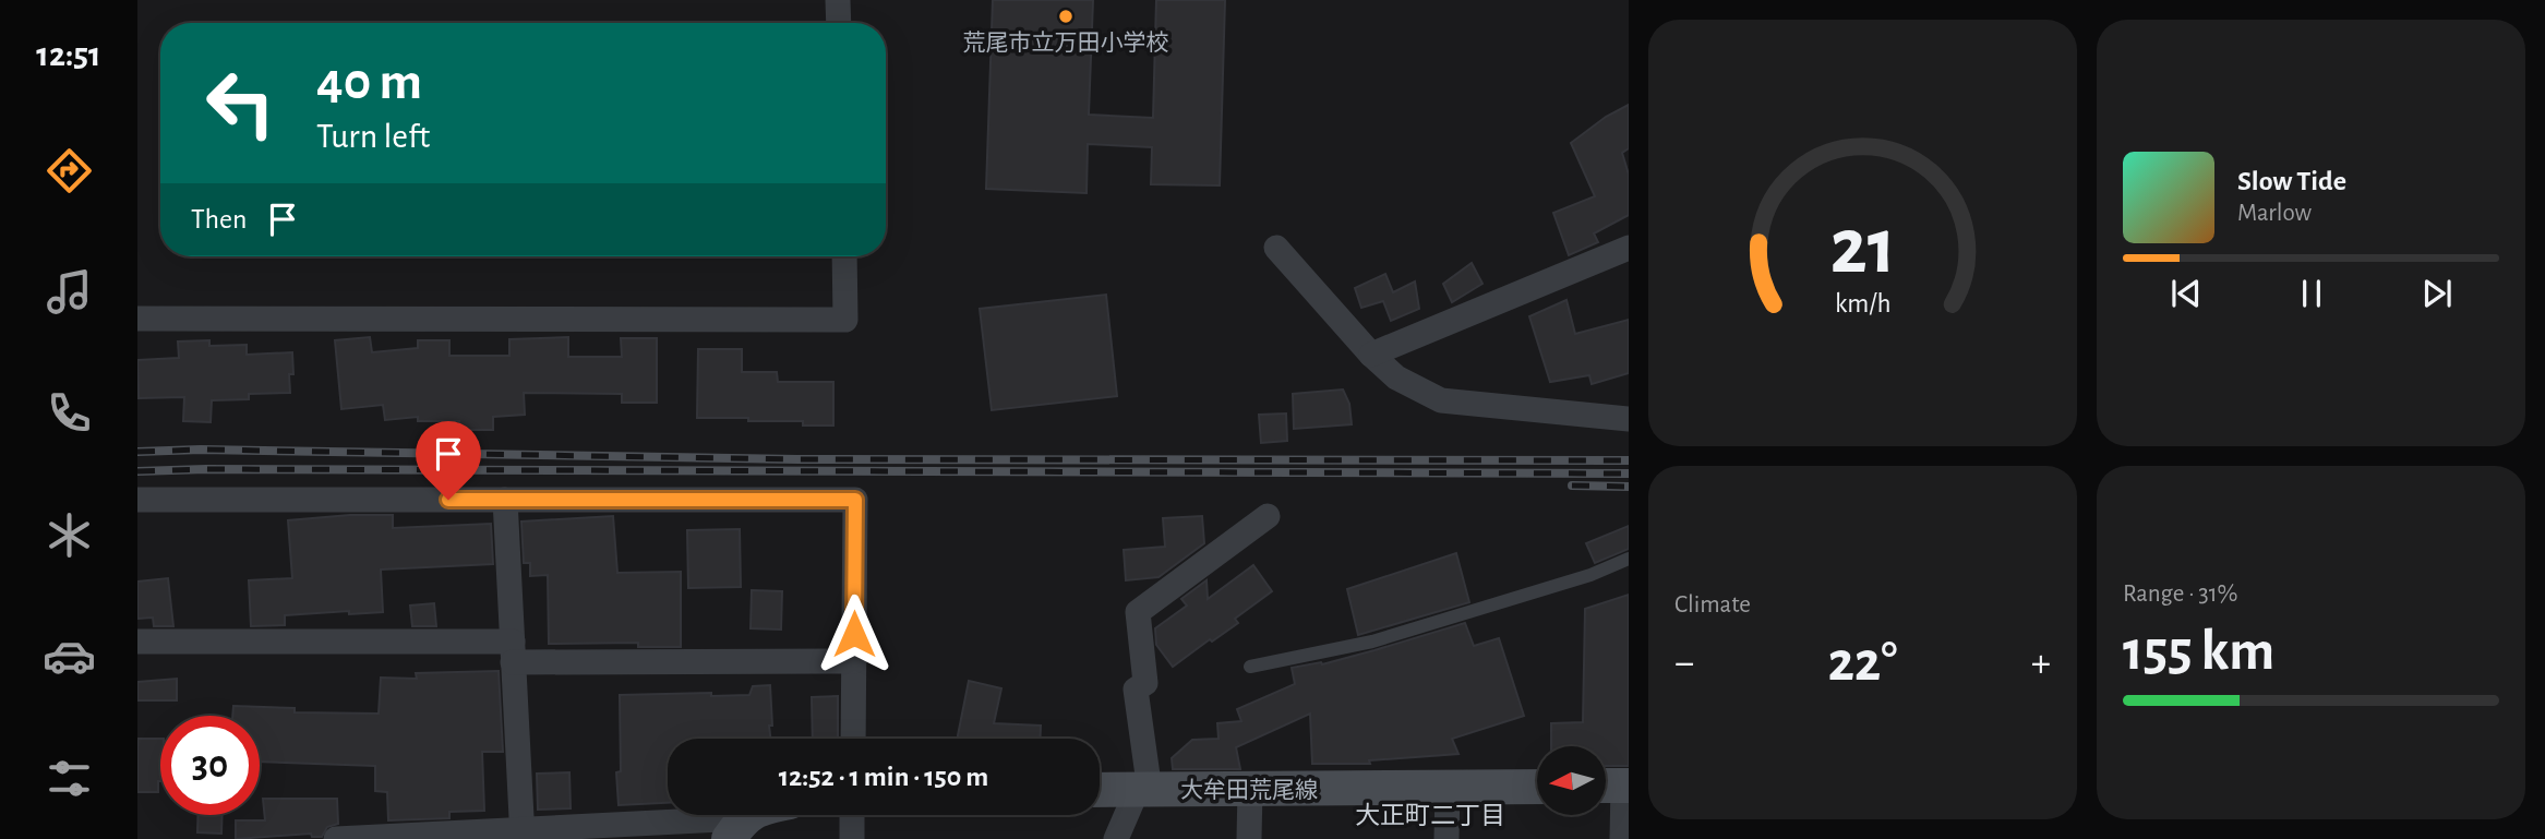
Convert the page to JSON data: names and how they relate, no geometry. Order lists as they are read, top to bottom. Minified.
{"streets":{"main road":["大牟田荒尾線"]},"districts":["大正町二丁目"],"places":["荒尾市立万田小学校"],"north":"left","page":{"tabs":"12:51","turn":["40 m","Turn left"],"song":["Slow Tide","Marlow"],"then":"Then","tile":["Climate",["Range · 31%","155 km"]],"heat":["−","22°","+"],"limit":"30","trip":"12:52 · 1 min · 150 m","gauge":["21","km/h"]}}
